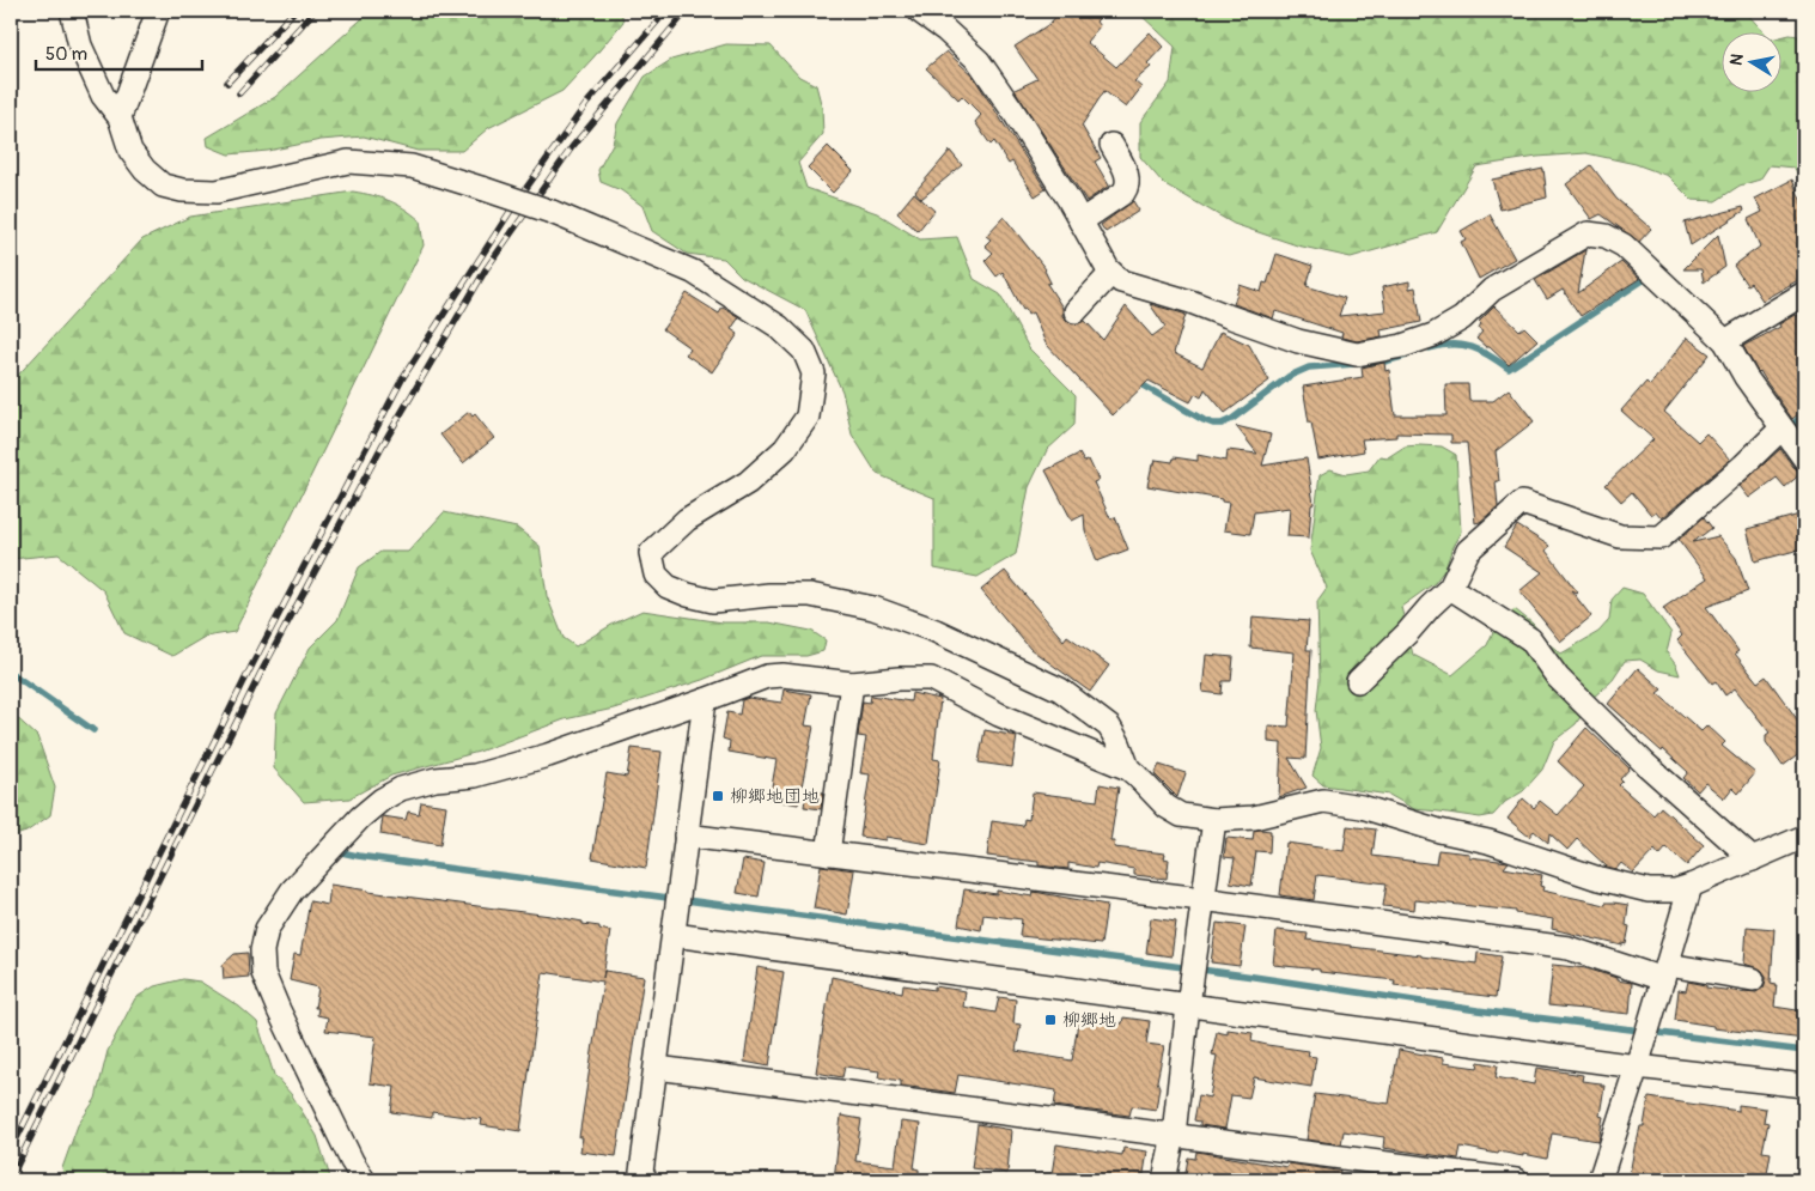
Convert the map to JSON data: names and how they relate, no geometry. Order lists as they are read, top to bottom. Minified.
{"places":{"transit":["柳郷地団地","柳郷地"]},"scale_bar":"50 m","north":"left"}
